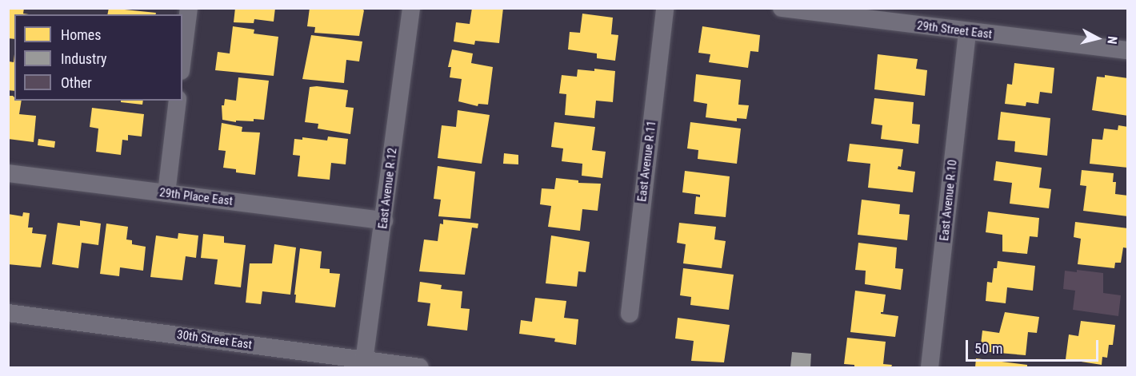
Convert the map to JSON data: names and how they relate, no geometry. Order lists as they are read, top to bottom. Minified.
{"streets":{"street":["29th Street East","East Avenue R 11","East Avenue R 12","29th Place East","East Avenue R 10","30th Street East"]},"crossings":[["29th Street East","East Avenue R 10"],["East Avenue R 12","29th Place East"],["East Avenue R 12","30th Street East"]],"legend":["Homes","Industry","Other"],"scale_bar":"50 m","north":"right"}
